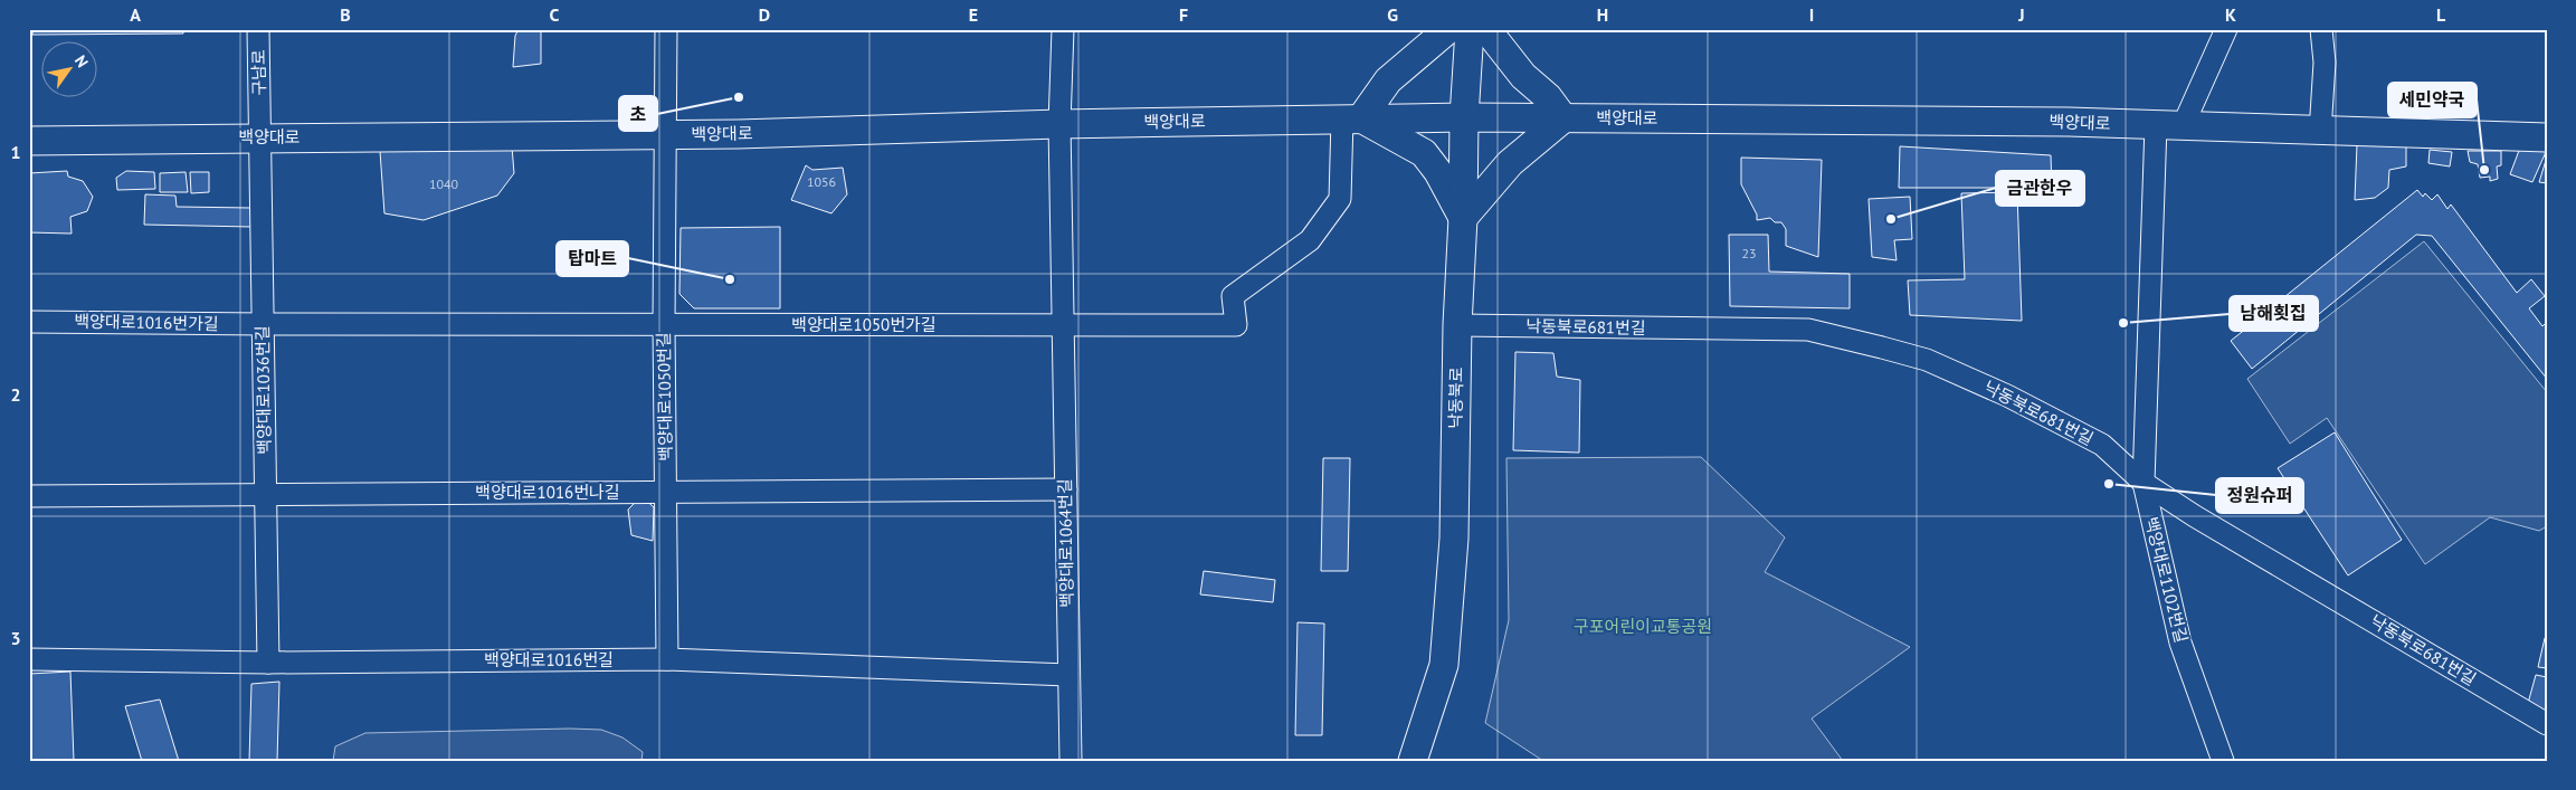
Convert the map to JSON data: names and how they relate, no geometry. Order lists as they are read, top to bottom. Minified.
{"streets":{"main road":["백양대로","낙동북로"],"street":["구남로","백양대로1016번가길","백양대로1050번가길","낙동북로681번길","백양대로1036번길","백양대로1050번길","백양대로1016번나길","백양대로1064번길","백양대로1102번길","백양대로1016번길"]},"crossings":[["구남로","백양대로"],["구남로","백양대로1036번길"],["백양대로","백양대로1036번길"],["백양대로","백양대로1050번길"],["백양대로","낙동북로"],["백양대로","백양대로1064번길"],["백양대로","백양대로1102번길"],["백양대로1016번가길","백양대로1050번가길"],["백양대로1016번가길","백양대로1036번길"],["백양대로1016번가길","백양대로1050번길"],["백양대로1050번가길","백양대로1050번길"],["백양대로1050번가길","백양대로1064번길"],["낙동북로681번길","낙동북로"],["낙동북로681번길","백양대로1102번길"],["백양대로1036번길","백양대로1016번나길"],["백양대로1036번길","백양대로1016번길"],["백양대로1050번길","백양대로1016번나길"],["백양대로1050번길","백양대로1016번길"],["백양대로1016번나길","백양대로1064번길"],["백양대로1064번길","백양대로1016번길"]],"parks":["구포어린이교통공원"],"places":["초","세민약국","금관한우","탑마트","남해횟집","정원슈퍼"],"house_numbers":["1056","1040","23"],"north":"top right","grid":{"columns":["A","B","C","D","E","F","G","H","I","J","K","L"],"rows":["1","2","3"]}}
